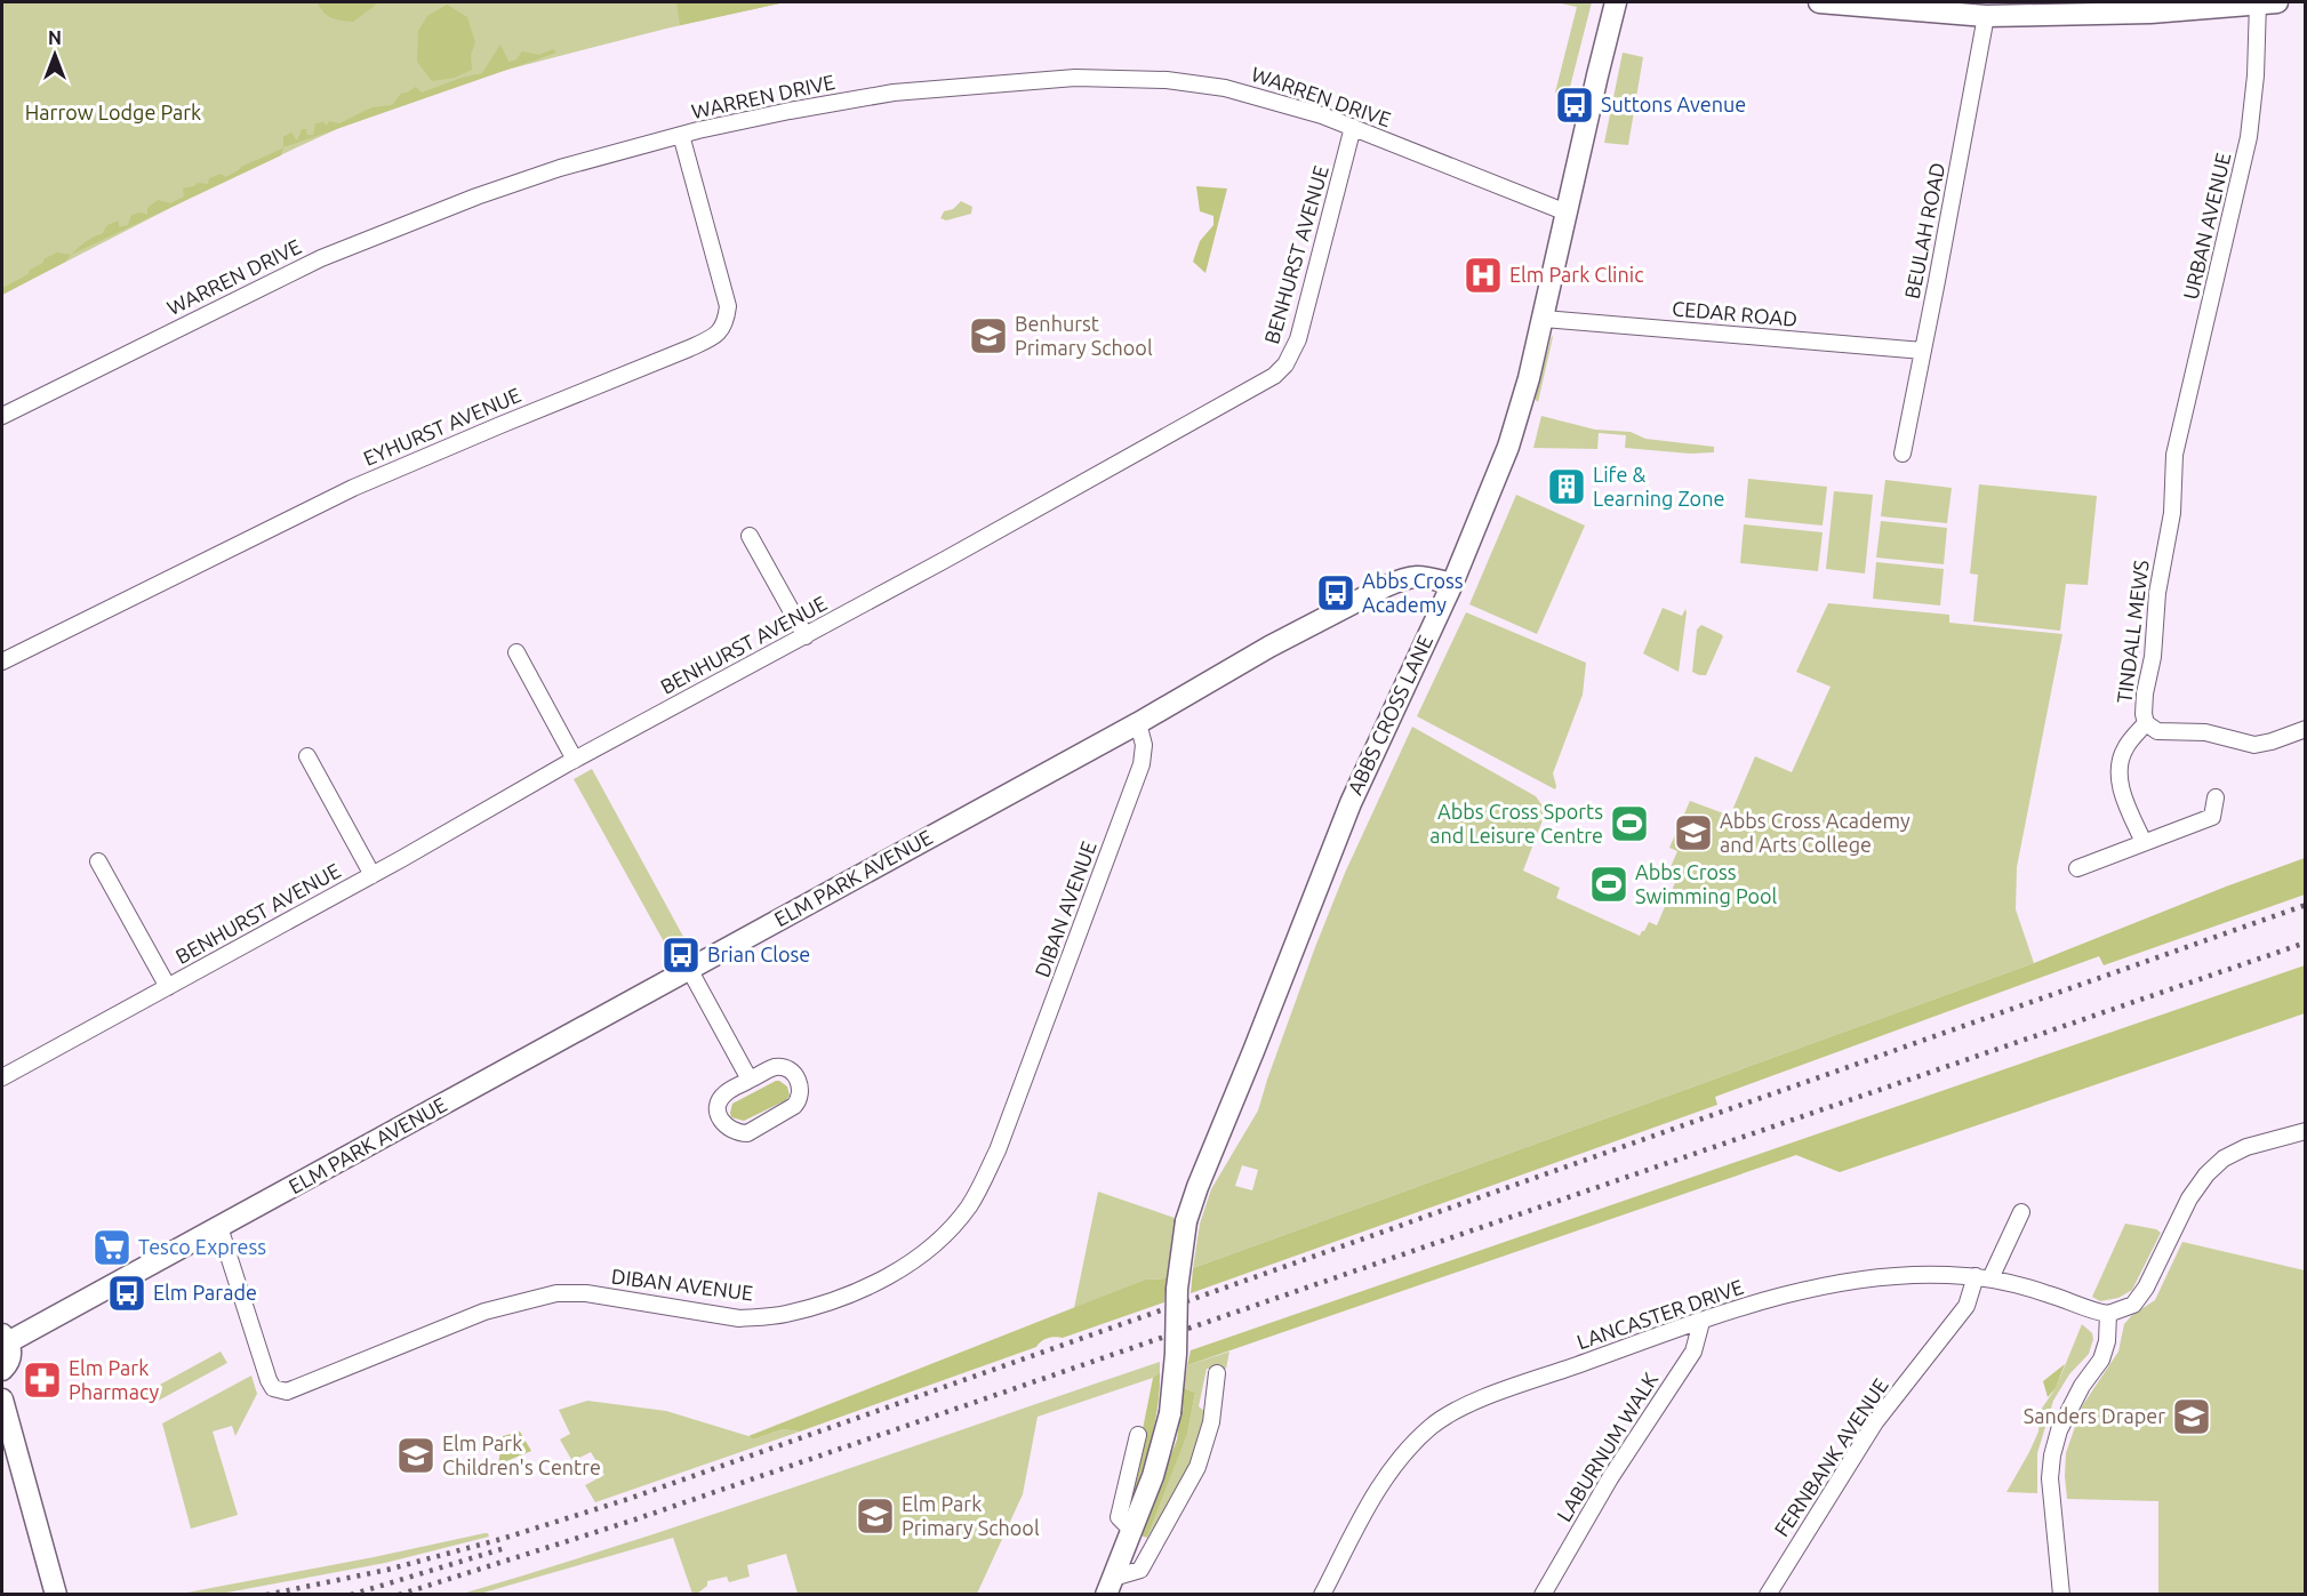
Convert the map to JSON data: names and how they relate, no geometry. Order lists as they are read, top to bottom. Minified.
{"streets":{"street":["WARREN DRIVE","URBAN AVENUE","BEULAH ROAD","BENHURST AVENUE","CEDAR ROAD","EYHURST AVENUE","TINDALL MEWS","ABBS CROSS LANE","ELM PARK AVENUE","DIBAN AVENUE","LANCASTER DRIVE","LABURNUM WALK","FERNBANK AVENUE"]},"crossings":[["WARREN DRIVE","BENHURST AVENUE"],["WARREN DRIVE","EYHURST AVENUE"],["WARREN DRIVE","ABBS CROSS LANE"],["URBAN AVENUE","TINDALL MEWS"],["BEULAH ROAD","CEDAR ROAD"],["CEDAR ROAD","ABBS CROSS LANE"],["ABBS CROSS LANE","ELM PARK AVENUE"],["ELM PARK AVENUE","DIBAN AVENUE"],["LANCASTER DRIVE","LABURNUM WALK"],["LANCASTER DRIVE","FERNBANK AVENUE"]],"parks":["Harrow Lodge Park"],"places":{"bus stop":["Suttons Avenue","Abbs Cross Academy","Brian Close","Elm Parade"],"hospital":["Elm Park Clinic"],"school or university":["Benhurst Primary School","Abbs Cross Academy and Arts College","Sanders Draper","Elm Park Children's Centre","Elm Park Primary School"],"building":["Life & Learning Zone"],"sports":["Abbs Cross Sports and Leisure Centre","Abbs Cross Swimming Pool"],"supermarket":["Tesco Express"],"pharmacy":["Elm Park Pharmacy"]},"north":"top"}
